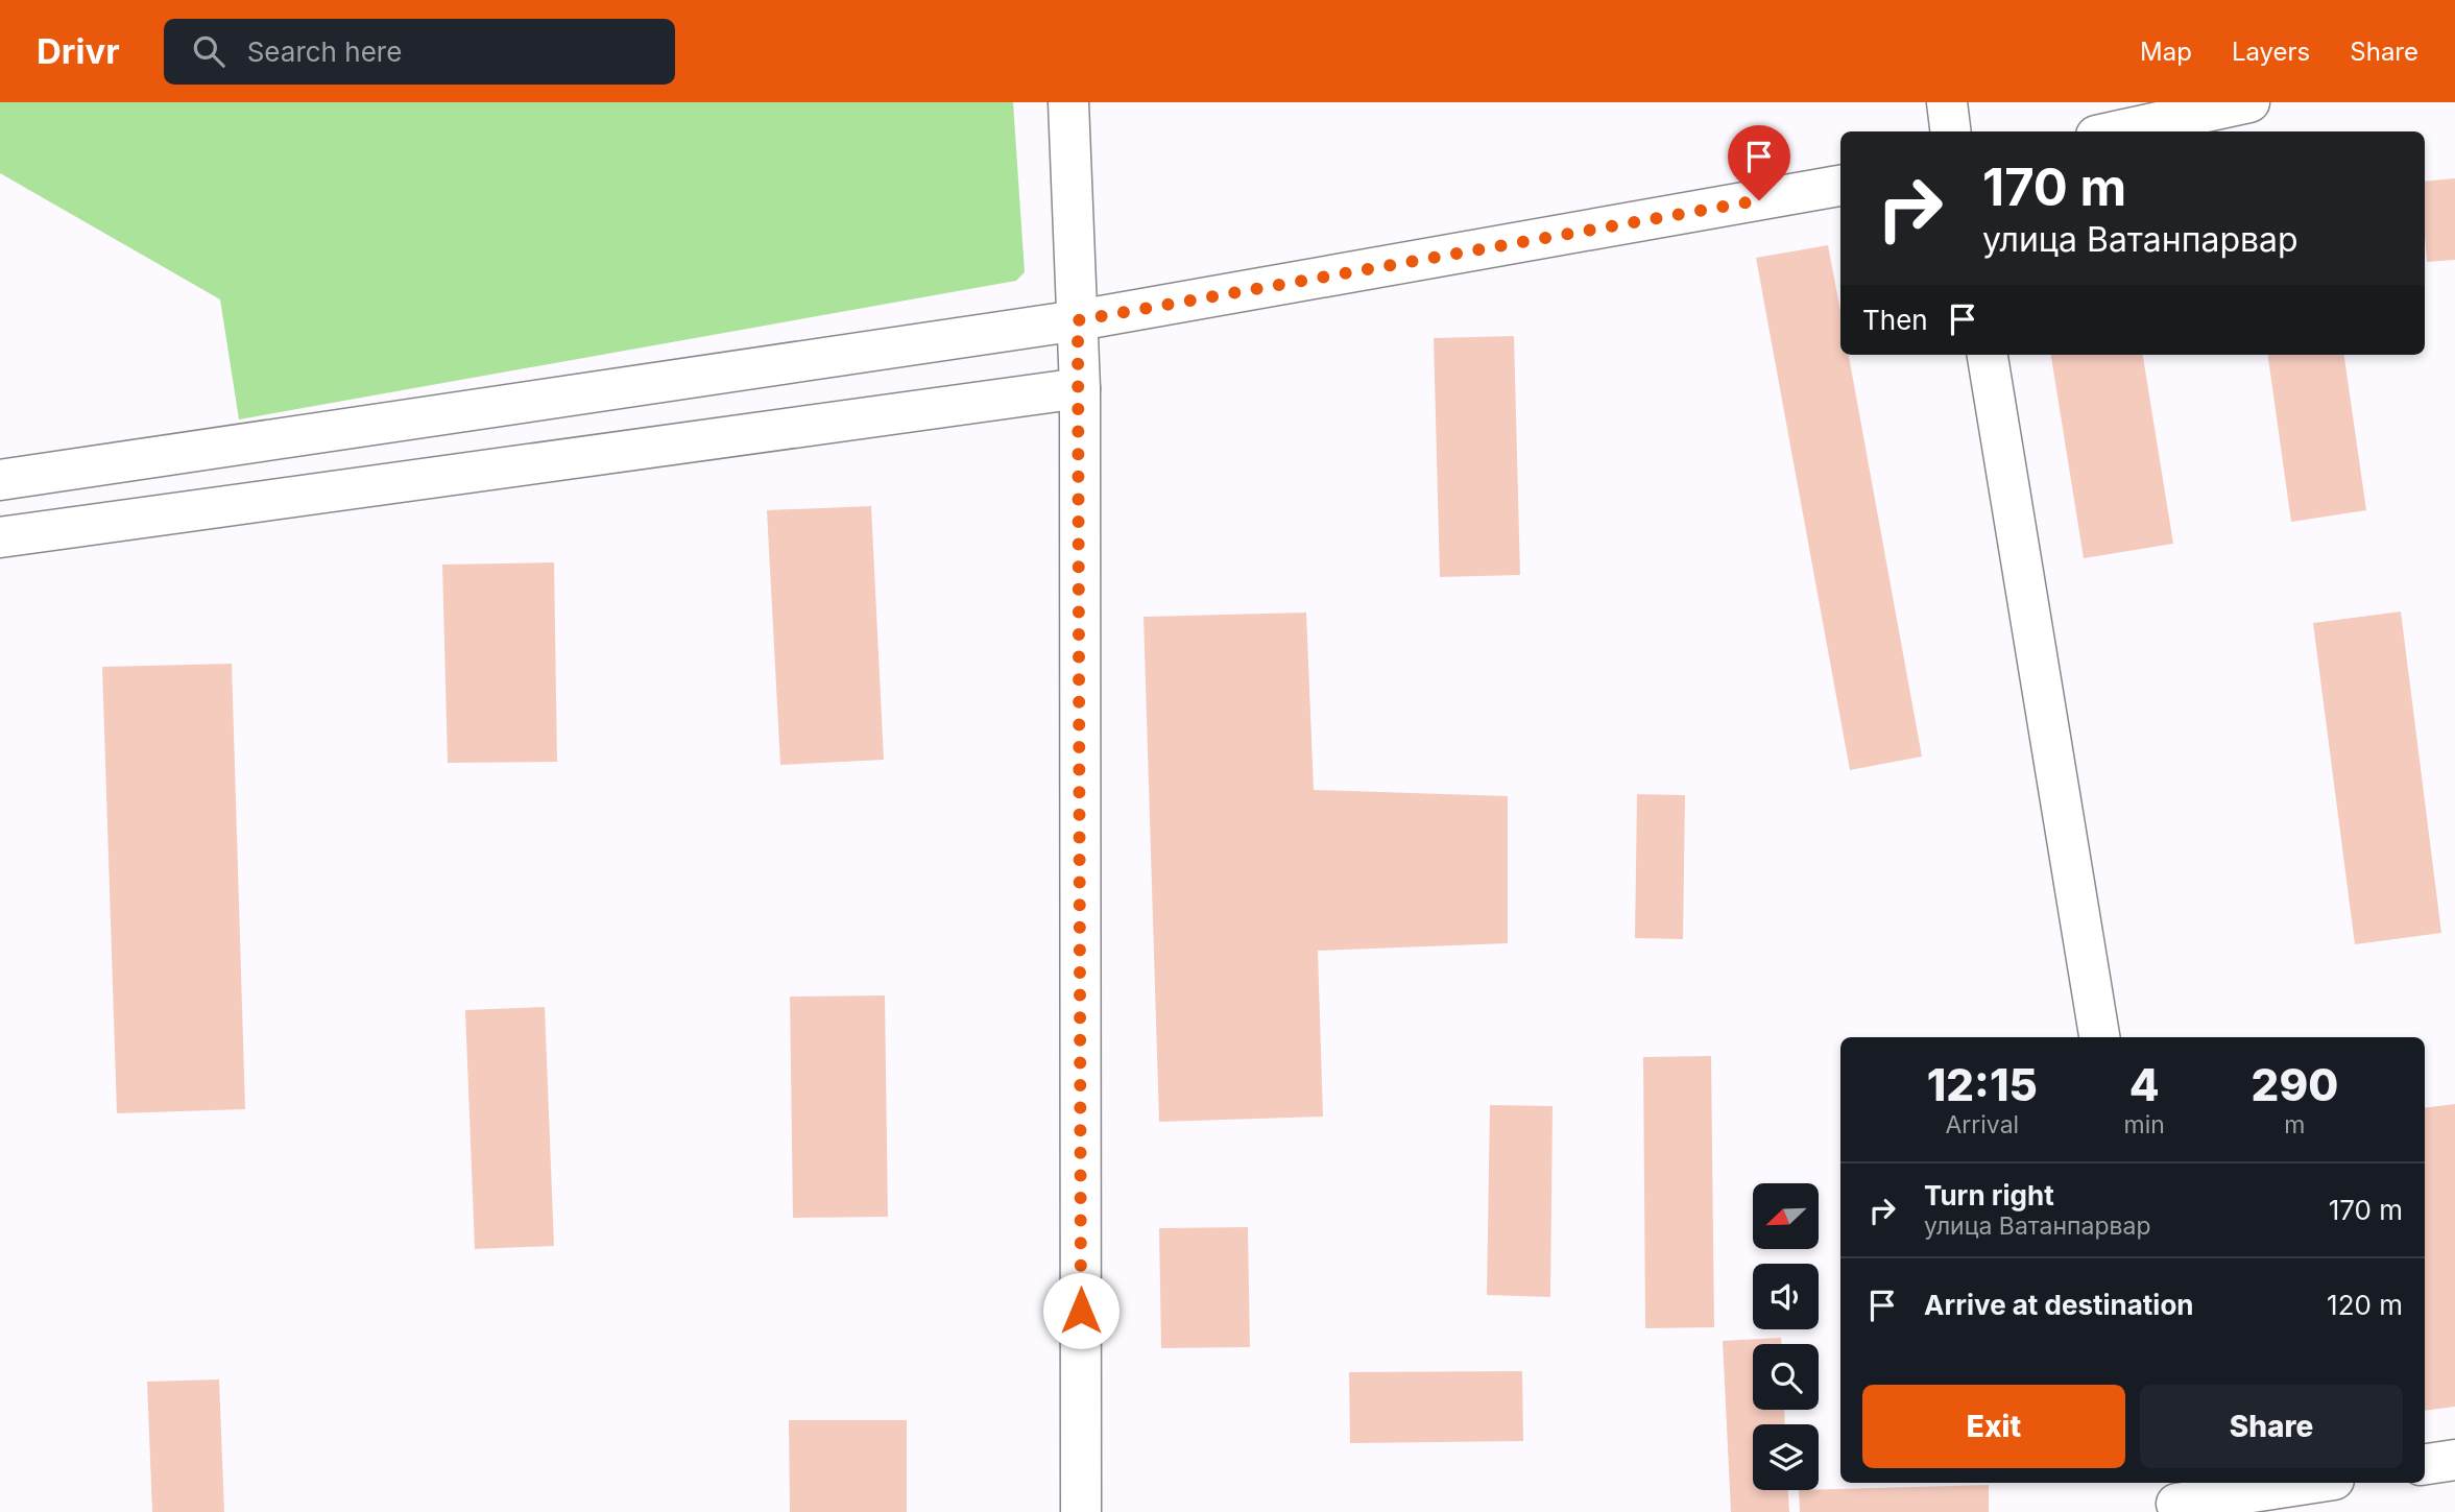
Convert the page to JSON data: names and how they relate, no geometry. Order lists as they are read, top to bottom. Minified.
{"north":"bottom left","page":{"header":"Drivr","search":"Search here","nav":["Map","Layers","Share"],"turn":["170 m","улица Ватанпарвар"],"then":"Then","eta":["12:15","Arrival","4","min","290","m"],"list":[{"name":"Turn right","note":"улица Ватанпарвар","value":"170 m"},{"name":"Arrive at destination","value":"120 m"}],"buttons":["Exit","Share"]}}
